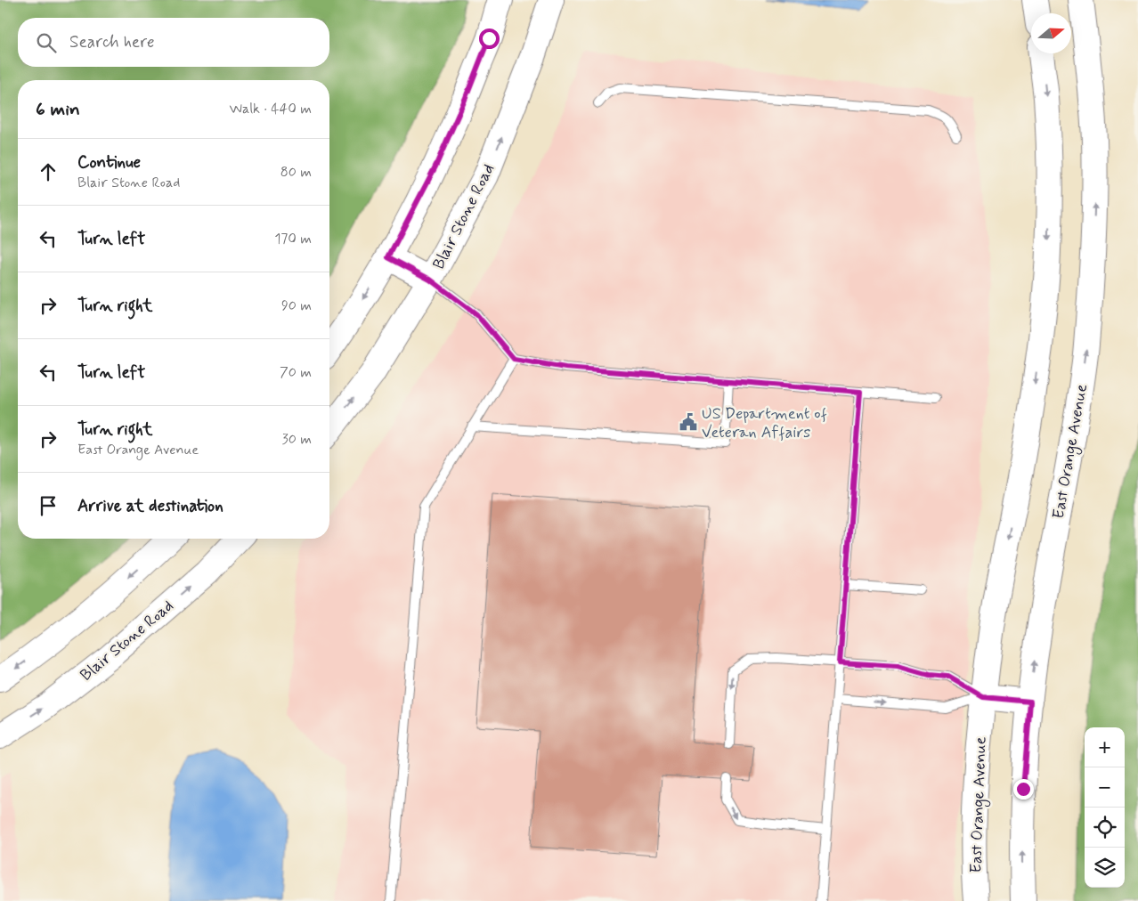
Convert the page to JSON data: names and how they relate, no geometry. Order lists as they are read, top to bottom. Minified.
{"streets":{"street":["Blair Stone Road","East Orange Avenue"]},"places":{"public building":["US Department of Veteran Affairs"]},"north":"right","page":{"search":"Search here","heading":["6 min","Walk · 440 m"],"list":[["Continue","Blair Stone Road","80 m"],["Turn left","170 m"],["Turn right","90 m"],["Turn left","70 m"],["Turn right","East Orange Avenue","30 m"],"Arrive at destination"],"map_buttons":["+","−"]}}
